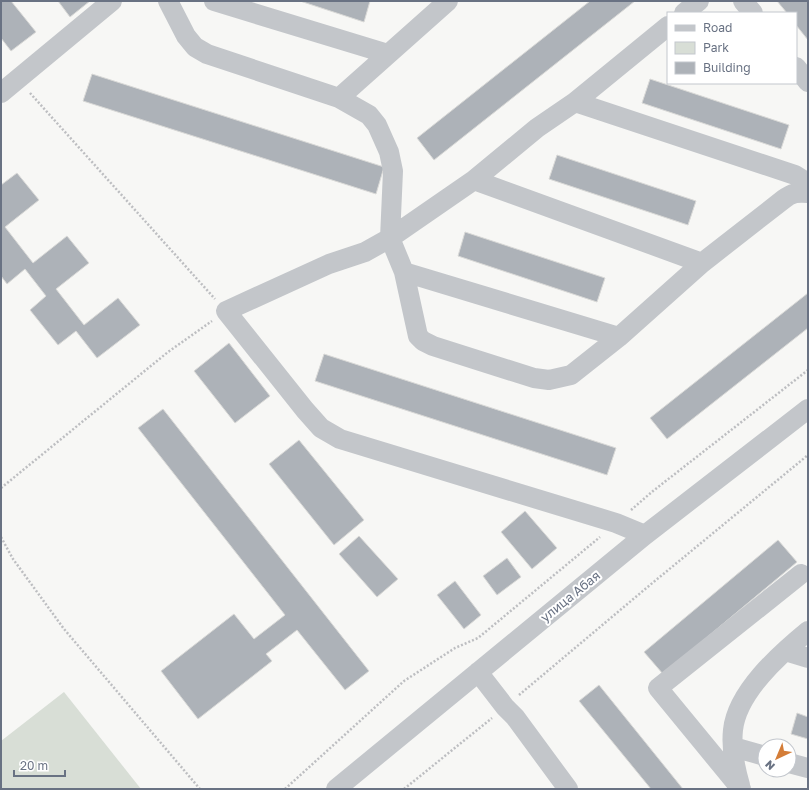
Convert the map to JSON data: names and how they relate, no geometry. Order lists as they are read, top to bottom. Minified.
{"streets":{"street":["улица Абая"]},"legend":["Road","Park","Building"],"scale_bar":"20 m","north":"bottom left"}
